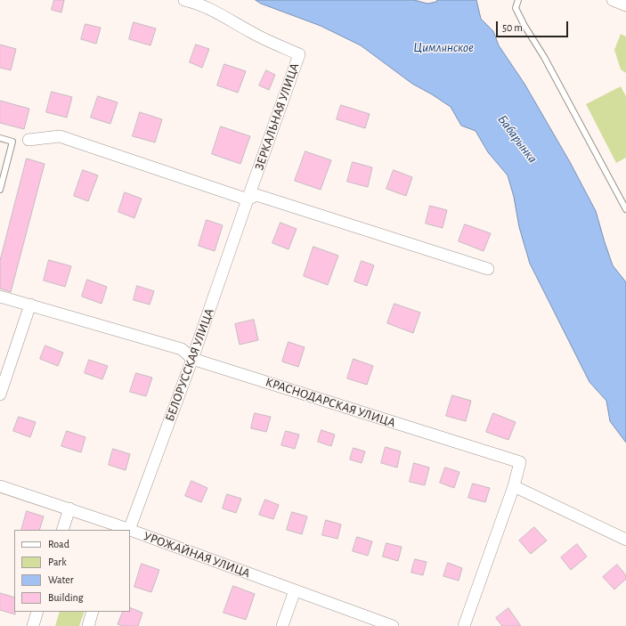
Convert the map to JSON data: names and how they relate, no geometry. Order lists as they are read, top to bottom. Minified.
{"streets":{"street":["ЗЕРКАЛЬНАЯ УЛИЦА","БЕЛОРУССКАЯ УЛИЦА","КРАСНОДАРСКАЯ УЛИЦА","УРОЖАЙНАЯ УЛИЦА"]},"crossings":[["ЗЕРКАЛЬНАЯ УЛИЦА","БЕЛОРУССКАЯ УЛИЦА"],["БЕЛОРУССКАЯ УЛИЦА","КРАСНОДАРСКАЯ УЛИЦА"],["БЕЛОРУССКАЯ УЛИЦА","УРОЖАЙНАЯ УЛИЦА"]],"water":["Цимлянское","Бабарынка"],"legend":["Road","Park","Water","Building"],"scale_bar":"50 m"}
